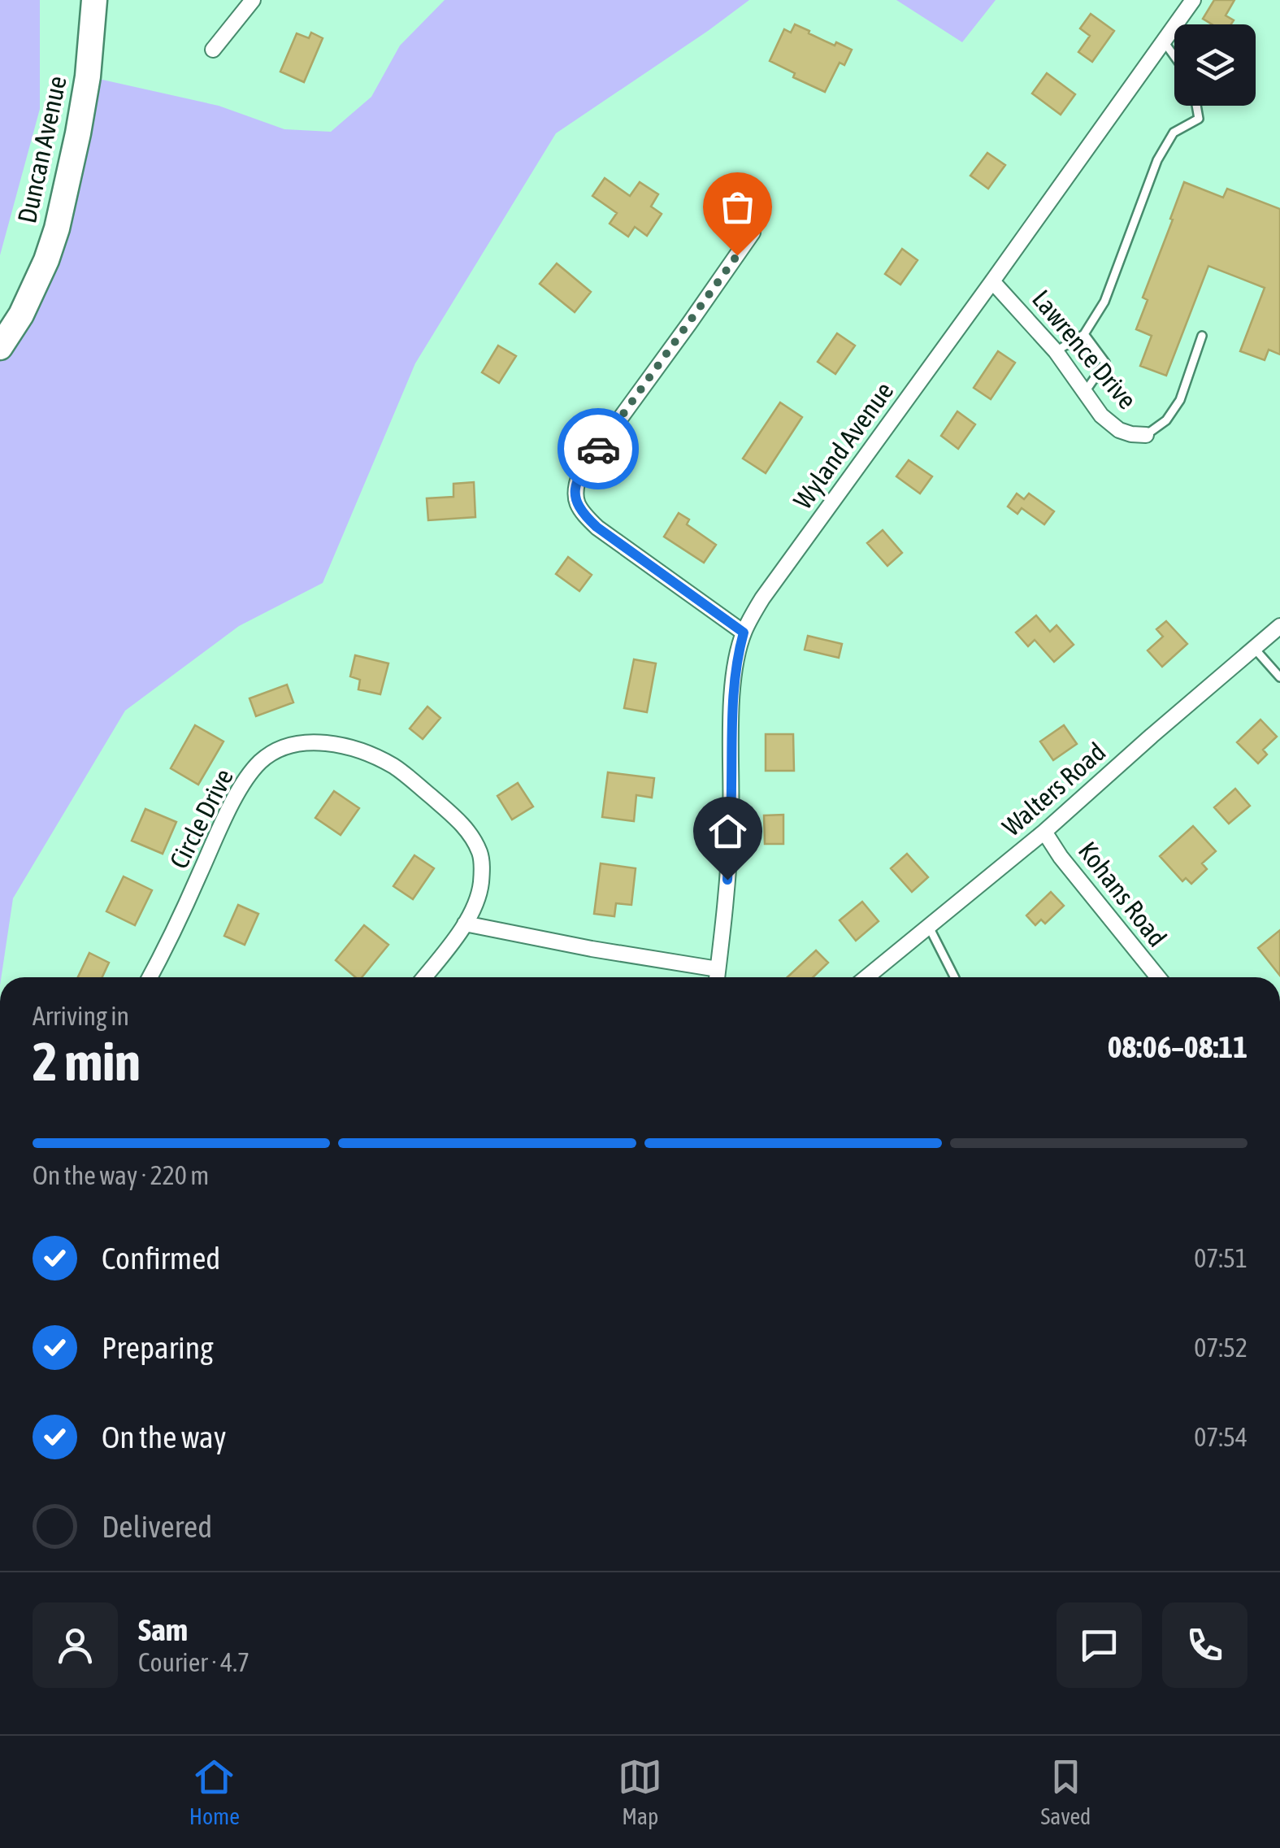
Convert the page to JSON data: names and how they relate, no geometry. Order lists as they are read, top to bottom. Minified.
{"streets":{"main road":["Duncan Avenue"],"street":["Lawrence Drive","Wyland Avenue","Walters Road","Circle Drive","Kohans Road"]},"crossings":[["Lawrence Drive","Wyland Avenue"],["Walters Road","Kohans Road"]],"page":{"heading":["2 min","Arriving in","08:06–08:11"],"panel":["Sam","Courier · 4.7"],"bar":"On the way · 220 m","list":[["Confirmed","07:51"],["Preparing","07:52"],["On the way","07:54"],"Delivered"],"tabs":["Home","Map","Saved"]}}
